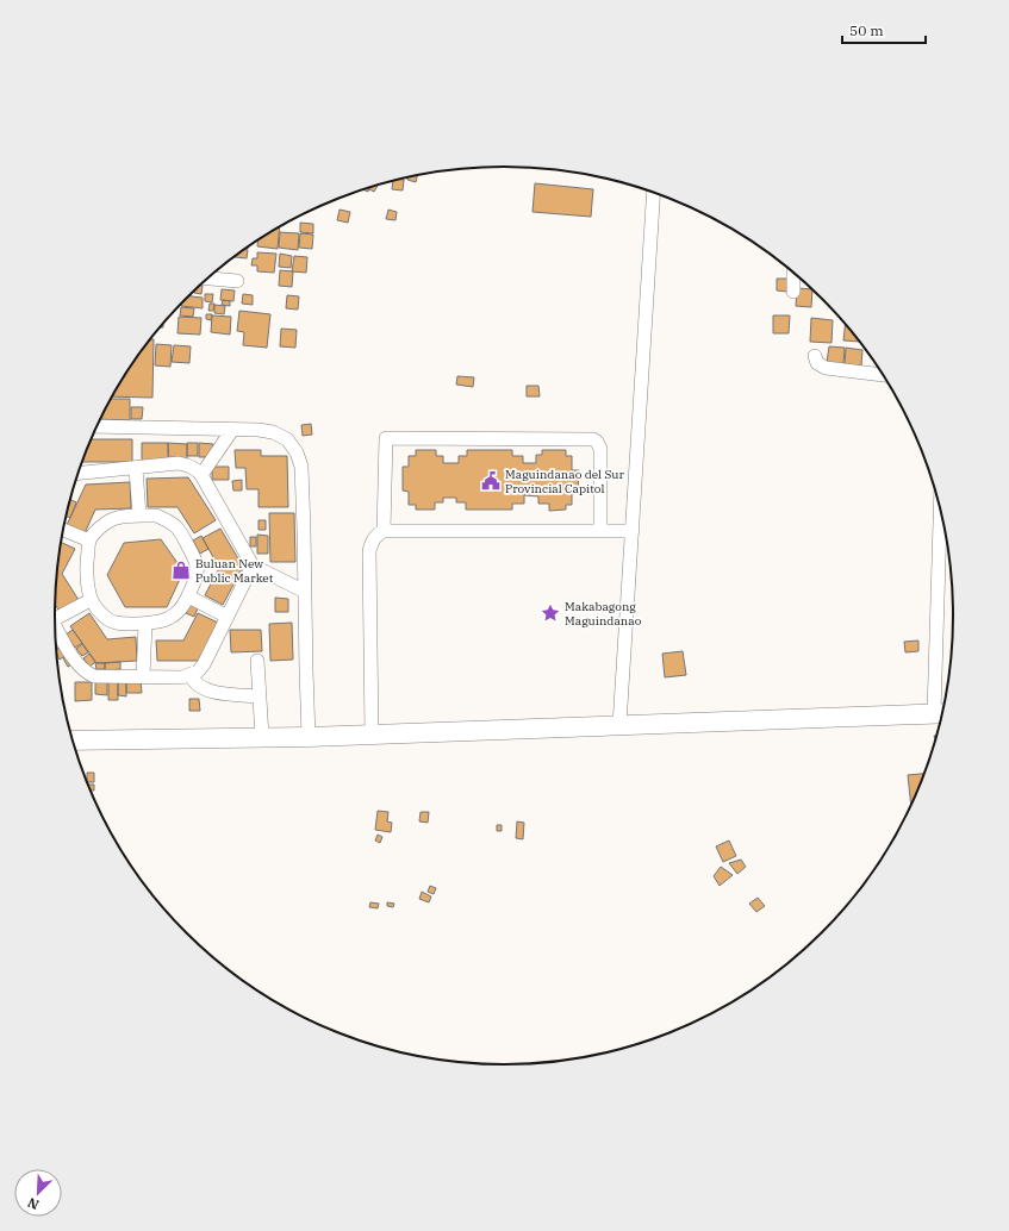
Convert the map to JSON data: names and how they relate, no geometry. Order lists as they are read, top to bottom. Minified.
{"places":{"public building":["Maguindanao del Sur Provincial Capitol"],"shop":["Buluan New Public Market"],"place":["Makabagong Maguindanao"]},"scale_bar":"50 m","north":"bottom left"}
